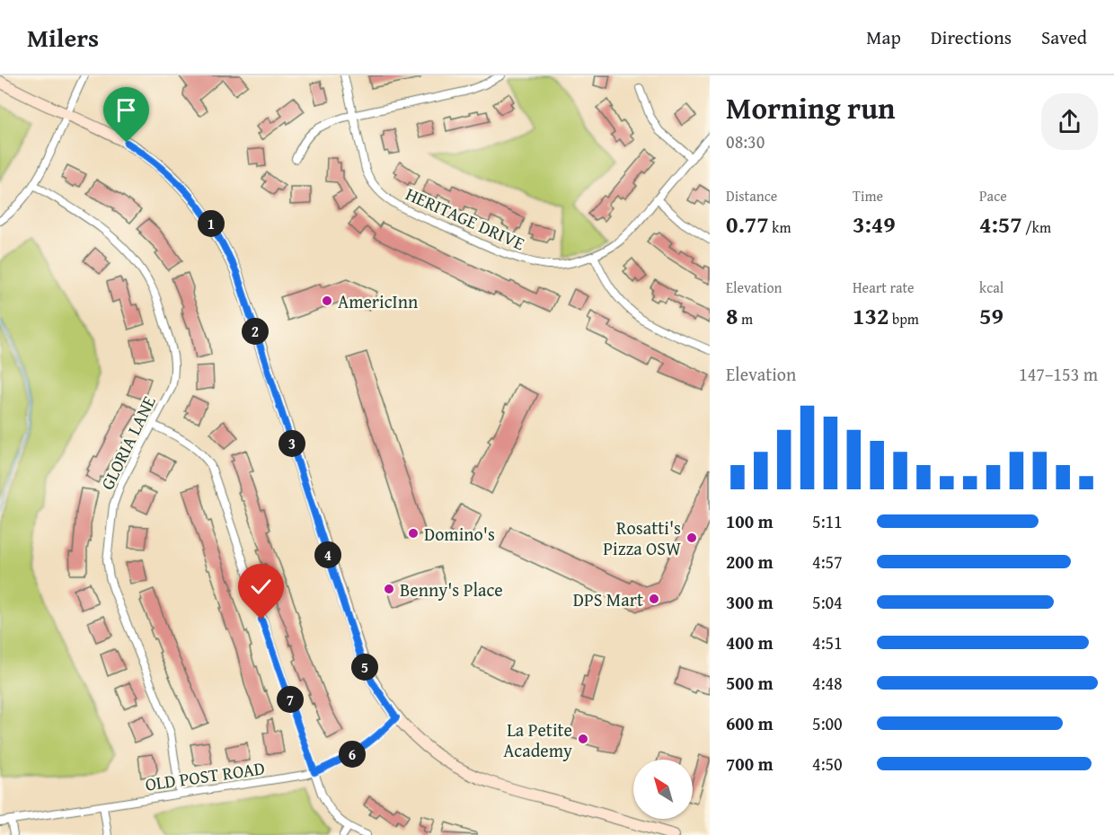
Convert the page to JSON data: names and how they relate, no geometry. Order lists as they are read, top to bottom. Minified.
{"streets":{"street":["HERITAGE DRIVE","GLORIA LANE","OLD POST ROAD"]},"crossings":[["GLORIA LANE","OLD POST ROAD"]],"places":["AmericInn","Domino's","Rosatti's Pizza OSW","Benny's Place","DPS Mart","La Petite Academy"],"north":"top left","page":{"header":"Milers","nav":["Map","Directions","Saved"],"heading":["Morning run","08:30"],"stats":[["Distance","0.77 km"],["Time","3:49"],["Pace","4:57 /km"],["Elevation","8 m"],["Heart rate","132 bpm"],["kcal","59"]],"pins":["1","2","3","4","5","7","6"],"chart":["Elevation","147–153 m"],"list":[{"name":"100 m","note":"5:11"},{"name":"200 m","note":"4:57"},{"name":"300 m","note":"5:04"},{"name":"400 m","note":"4:51"},{"name":"500 m","note":"4:48"},{"name":"600 m","note":"5:00"},{"name":"700 m","note":"4:50"}]}}
